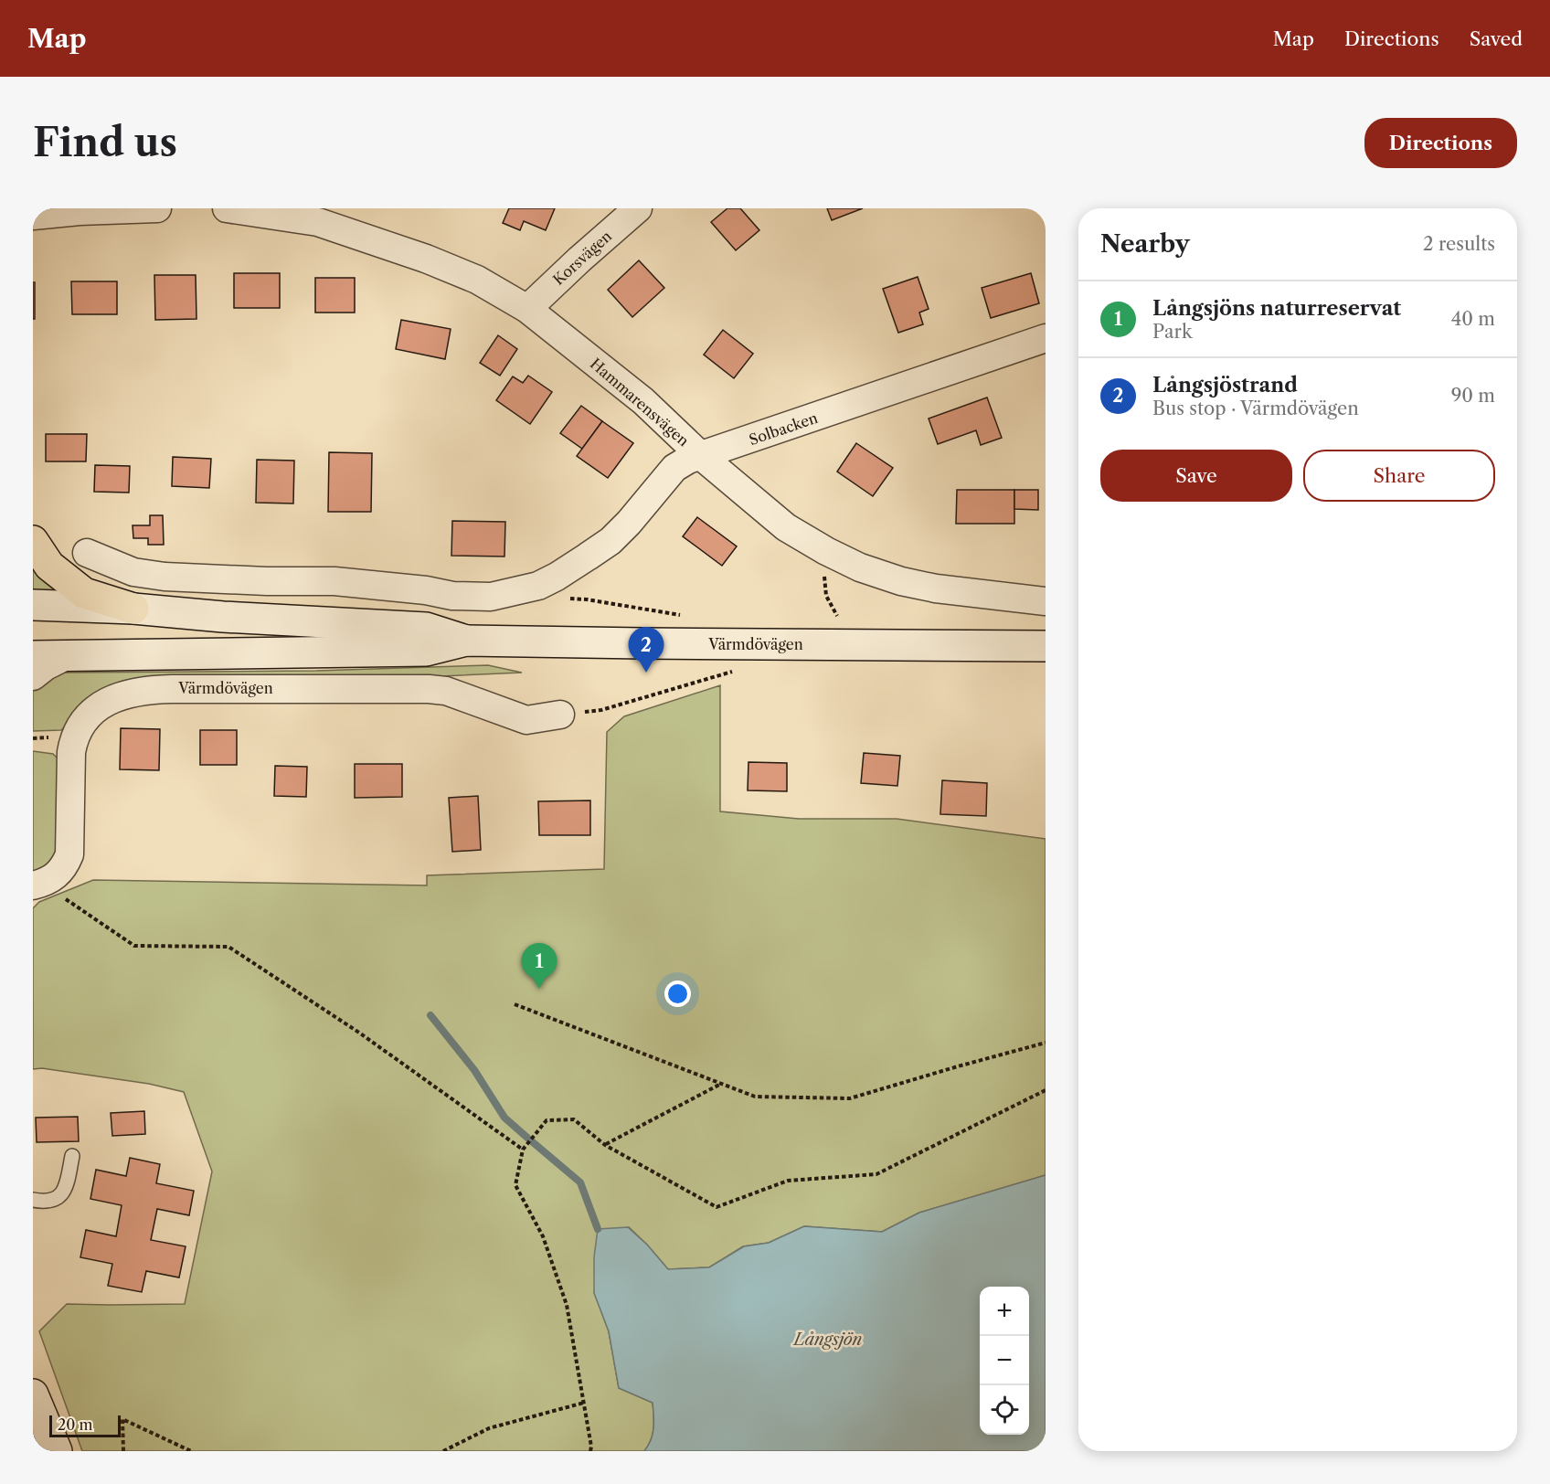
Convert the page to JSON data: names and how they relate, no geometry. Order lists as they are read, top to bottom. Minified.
{"streets":{"main road":["Värmdövägen"],"street":["Korsvägen","Hammarensvägen","Solbacken"]},"crossings":[["Korsvägen","Hammarensvägen"],["Hammarensvägen","Solbacken"]],"water":["Långsjön"],"scale_bar":"20 m","page":{"header":"Map","nav":["Map","Directions","Saved"],"buttons":["Directions",["Save","Share"]],"title":"Find us","heading":["Nearby","2 results"],"list":[{"mark":"1","name":"Långsjöns naturreservat","note":"Park","value":"40 m"},{"mark":"2","name":"Långsjöstrand","note":"Bus stop · Värmdövägen","value":"90 m"}],"pins":["2","1"],"map_buttons":["+","−"],"scale":"20 m"}}
